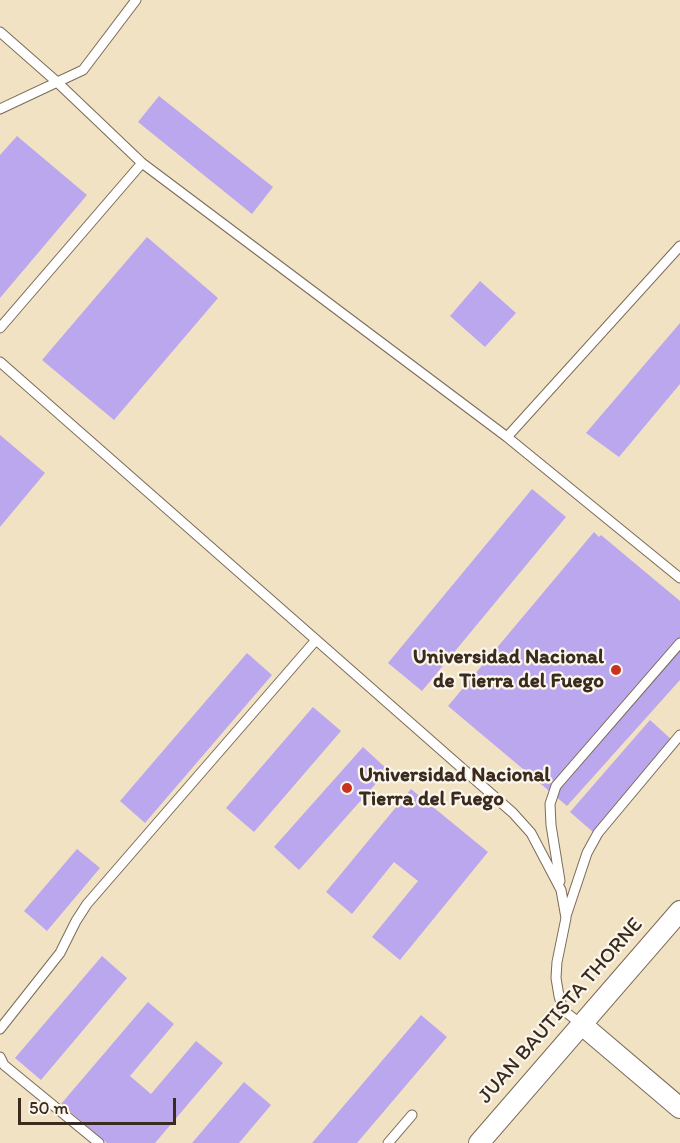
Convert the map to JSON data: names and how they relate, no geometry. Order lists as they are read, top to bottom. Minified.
{"streets":{"street":["JUAN BAUTISTA THORNE"]},"places":["Universidad Nacional de Tierra del Fuego","Universidad Nacional Tierra del Fuego"],"scale_bar":"50 m"}
